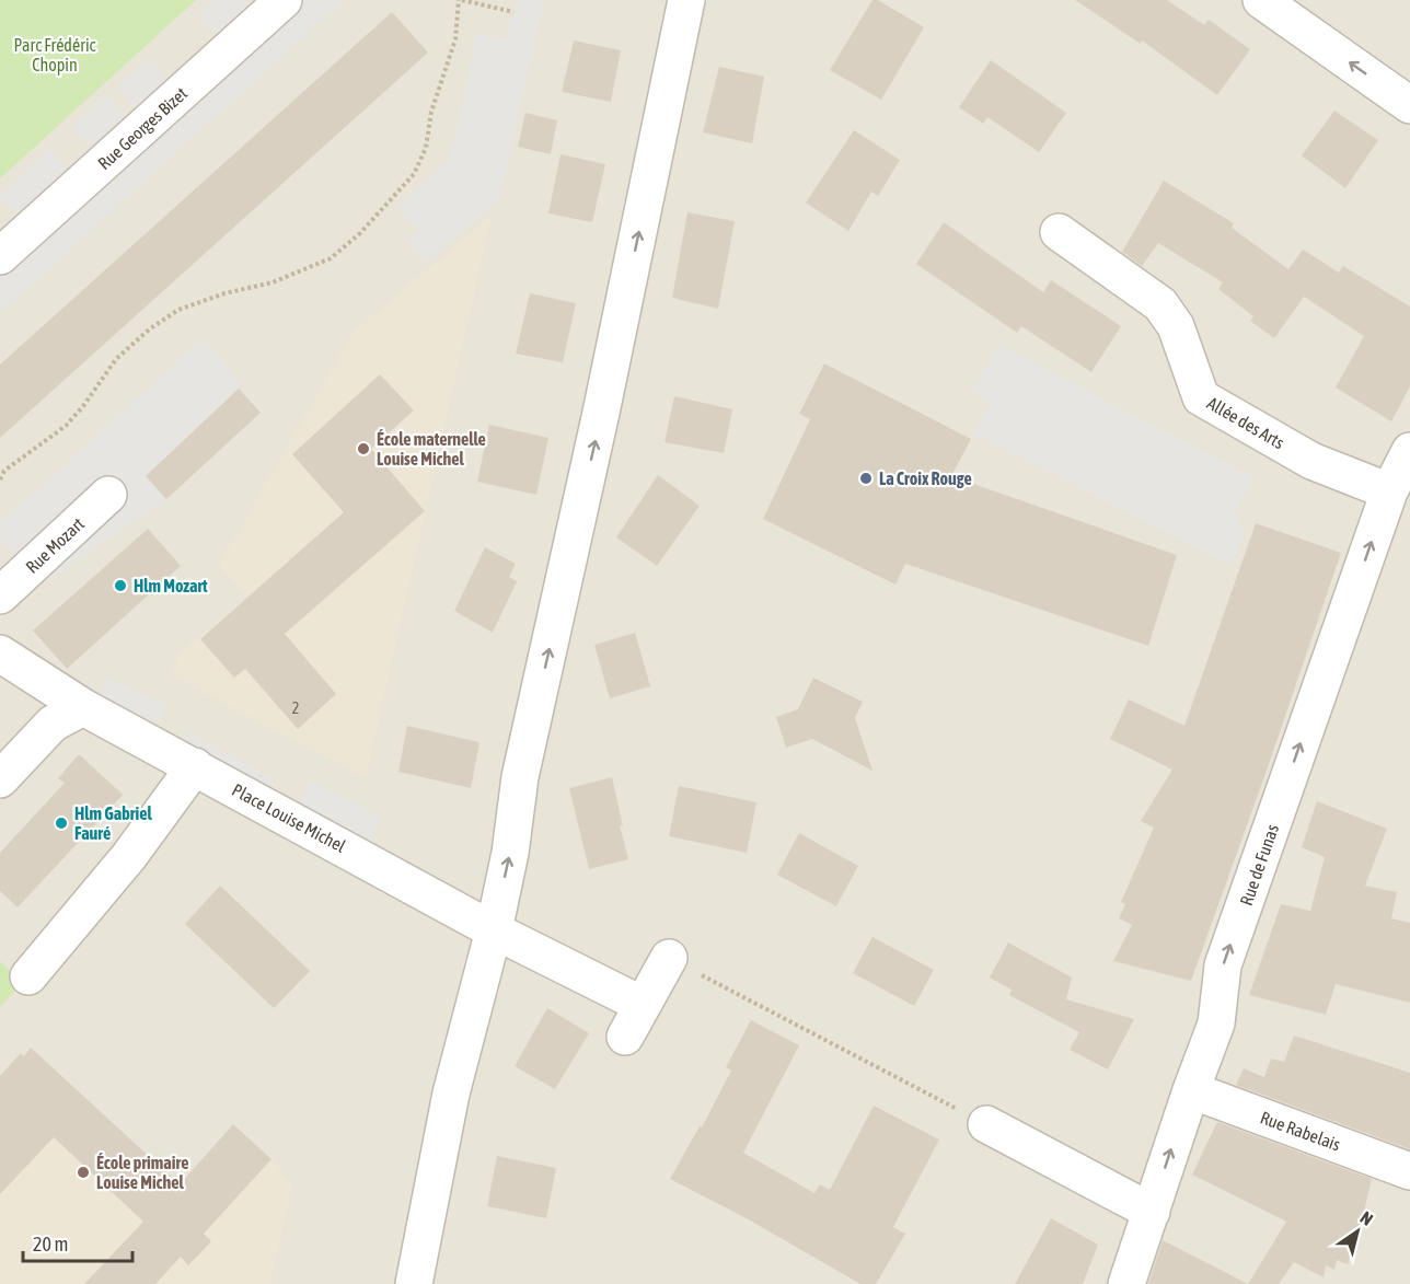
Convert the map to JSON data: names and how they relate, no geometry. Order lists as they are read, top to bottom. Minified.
{"streets":{"street":["Rue Georges Bizet","Allée des Arts","Rue Mozart","Place Louise Michel","Rue de Funas","Rue Rabelais"]},"crossings":[["Allée des Arts","Rue de Funas"],["Rue de Funas","Rue Rabelais"]],"one_way":["Rue de Funas"],"parks":["Parc Frédéric Chopin"],"places":["École maternelle Louise Michel","La Croix Rouge","Hlm Mozart","Hlm Gabriel Fauré","École primaire Louise Michel"],"house_numbers":["2"],"scale_bar":"20 m","north":"top right"}
